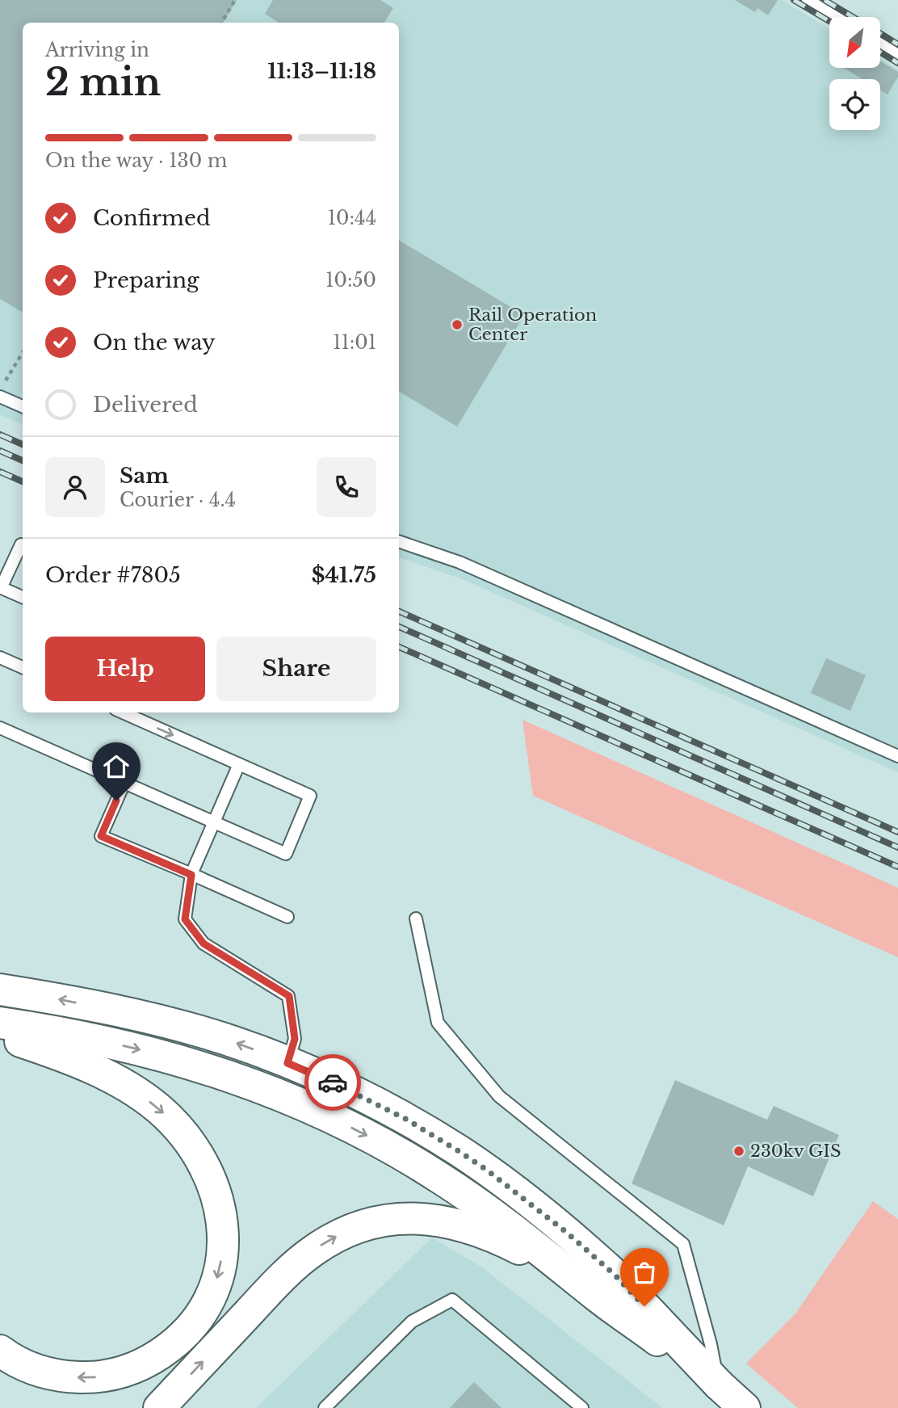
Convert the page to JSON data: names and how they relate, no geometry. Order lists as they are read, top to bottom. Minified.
{"places":["Rail Operation Center","230kv GIS"],"north":"bottom left","page":{"heading":["2 min","Arriving in","11:13–11:18"],"panel":["Sam","Courier · 4.4","Order #7805","$41.75"],"bar":"On the way · 130 m","list":[["Confirmed","10:44"],["Preparing","10:50"],["On the way","11:01"],"Delivered"],"buttons":["Help","Share"]}}
